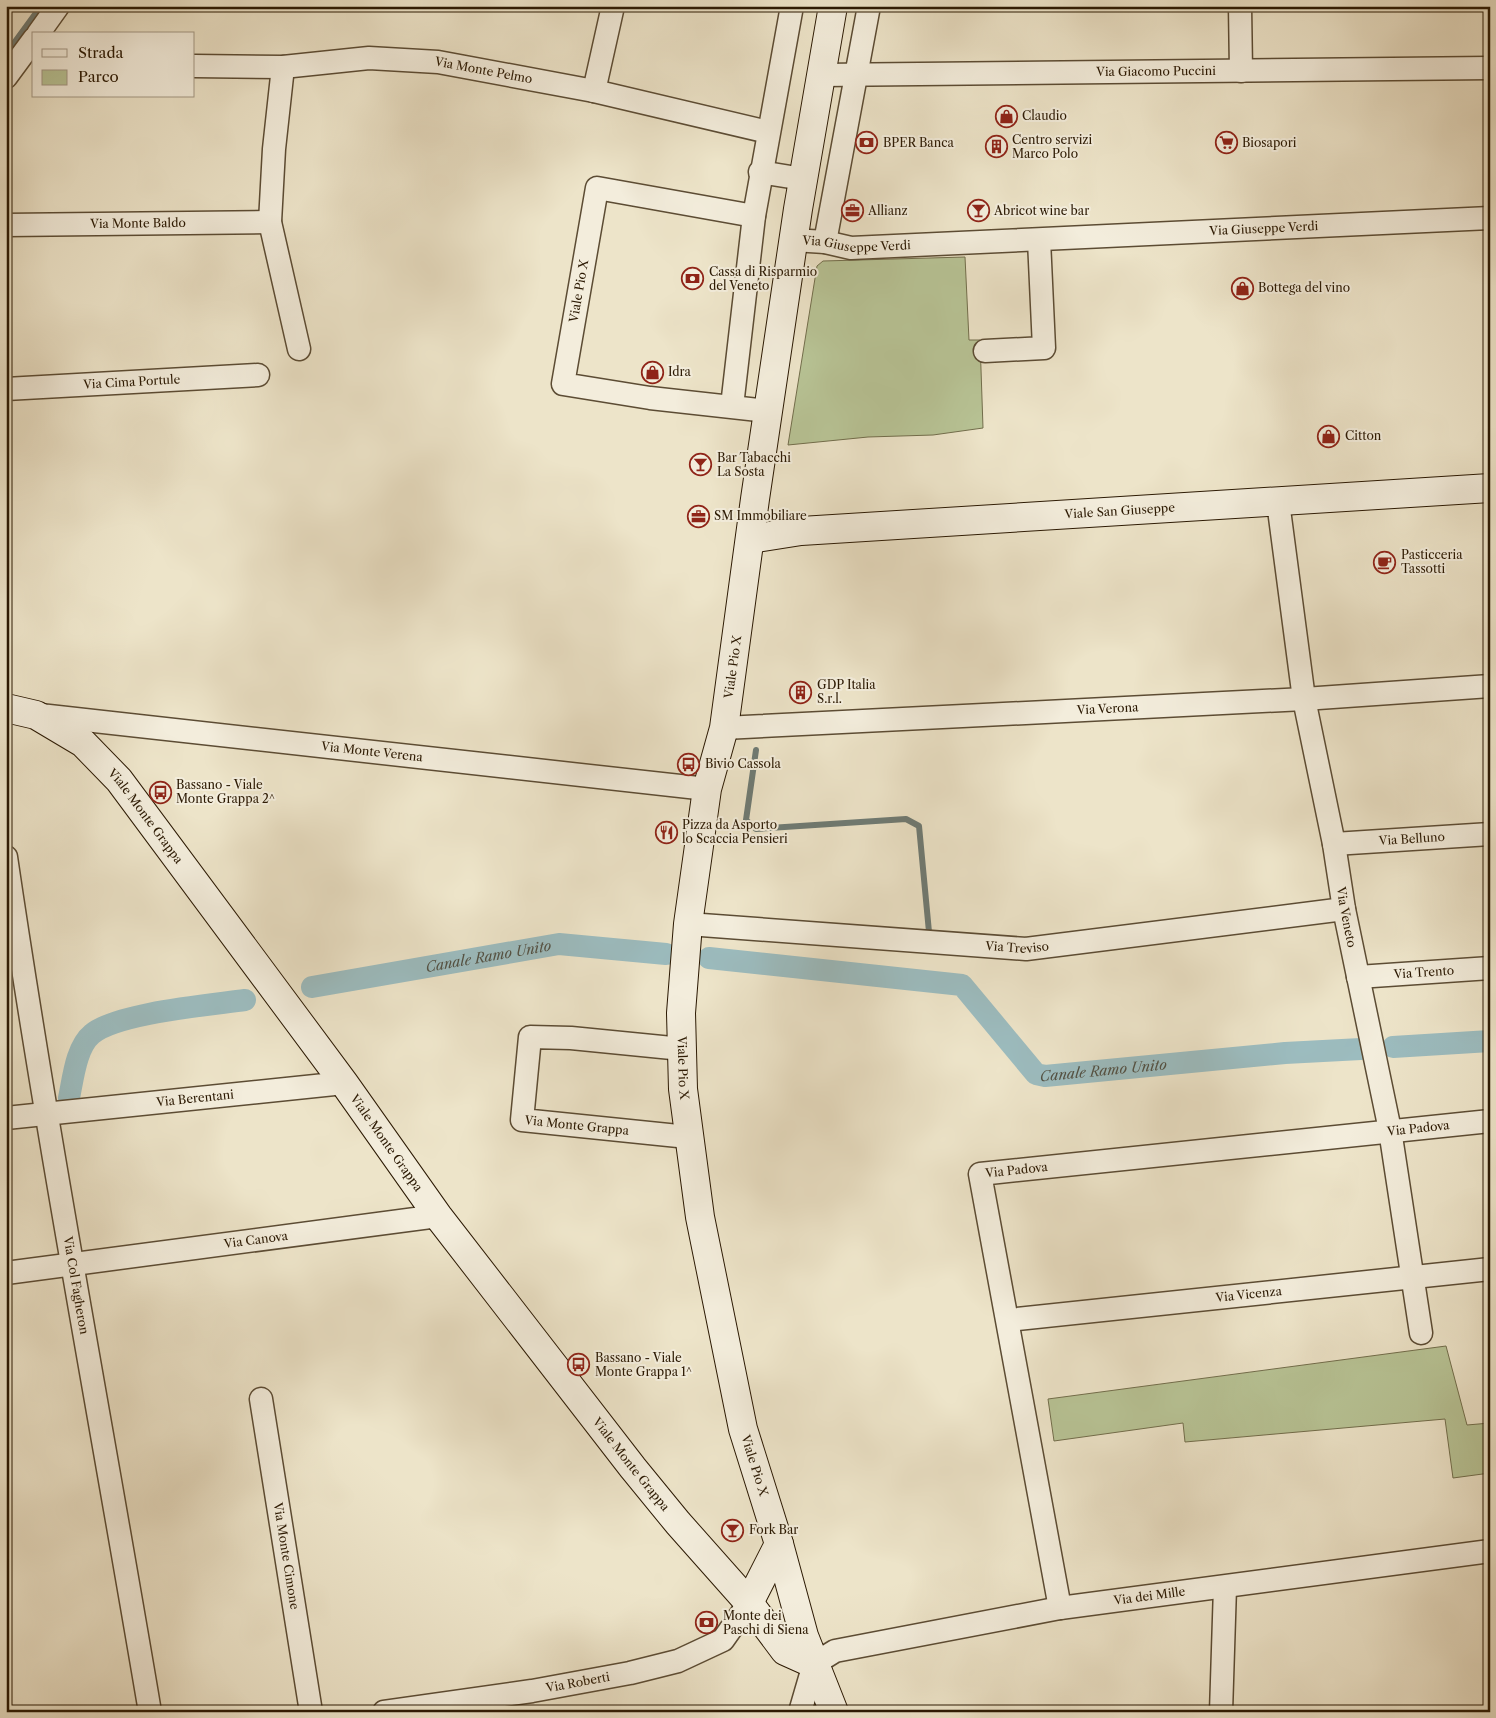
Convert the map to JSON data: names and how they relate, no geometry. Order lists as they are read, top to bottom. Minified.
{"streets":{"main road":["Viale Pio X","Viale San Giuseppe","Viale Monte Grappa"],"street":["Via Monte Pelmo","Via Giacomo Puccini","Via Monte Baldo","Via Giuseppe Verdi","Via Cima Portule","Via Verona","Via Monte Verena","Via Belluno","Via Veneto","Via Treviso","Via Trento","Via Berentani","Via Monte Grappa","Via Padova","Via Canova","Via Col Fagheron","Via Vicenza","Via Monte Cimone","Via dei Mille","Via Roberti"]},"crossings":[["Via Giacomo Puccini","Viale Pio X"],["Via Giuseppe Verdi","Viale Pio X"],["Viale Pio X","Viale San Giuseppe"],["Viale Pio X","Via Verona"],["Viale Pio X","Via Monte Verena"],["Viale Pio X","Viale Monte Grappa"],["Viale Pio X","Via Treviso"],["Viale Pio X","Via Monte Grappa"],["Viale Pio X","Via dei Mille"],["Viale San Giuseppe","Via Veneto"],["Via Verona","Via Veneto"],["Via Monte Verena","Viale Monte Grappa"],["Viale Monte Grappa","Via Berentani"],["Viale Monte Grappa","Via Canova"],["Viale Monte Grappa","Via dei Mille"],["Viale Monte Grappa","Via Roberti"],["Via Belluno","Via Veneto"],["Via Veneto","Via Treviso"],["Via Veneto","Via Trento"],["Via Veneto","Via Padova"],["Via Veneto","Via Vicenza"],["Via Berentani","Via Col Fagheron"],["Via Padova","Via Vicenza"],["Via Padova","Via dei Mille"],["Via Canova","Via Col Fagheron"]],"water":["Canale Ramo Unito"],"places":{"shop":["Claudio","Bottega del vino","Idra","Citton"],"bank":["BPER Banca","Cassa di Risparmio del Veneto","Monte dei Paschi di Siena"],"supermarket":["Biosapori"],"building":["Centro servizi Marco Polo","GDP Italia S.r.l."],"office":["Allianz","SM Immobiliare"],"bar":["Abricot wine bar","Bar Tabacchi La Sosta","Fork Bar"],"cafe":["Pasticceria Tassotti"],"bus stop":["Bivio Cassola","Bassano - Viale Monte Grappa 2^","Bassano - Viale Monte Grappa 1^"],"restaurant":["Pizza da Asporto lo Scaccia Pensieri"]},"legend":["Strada","Parco"]}
